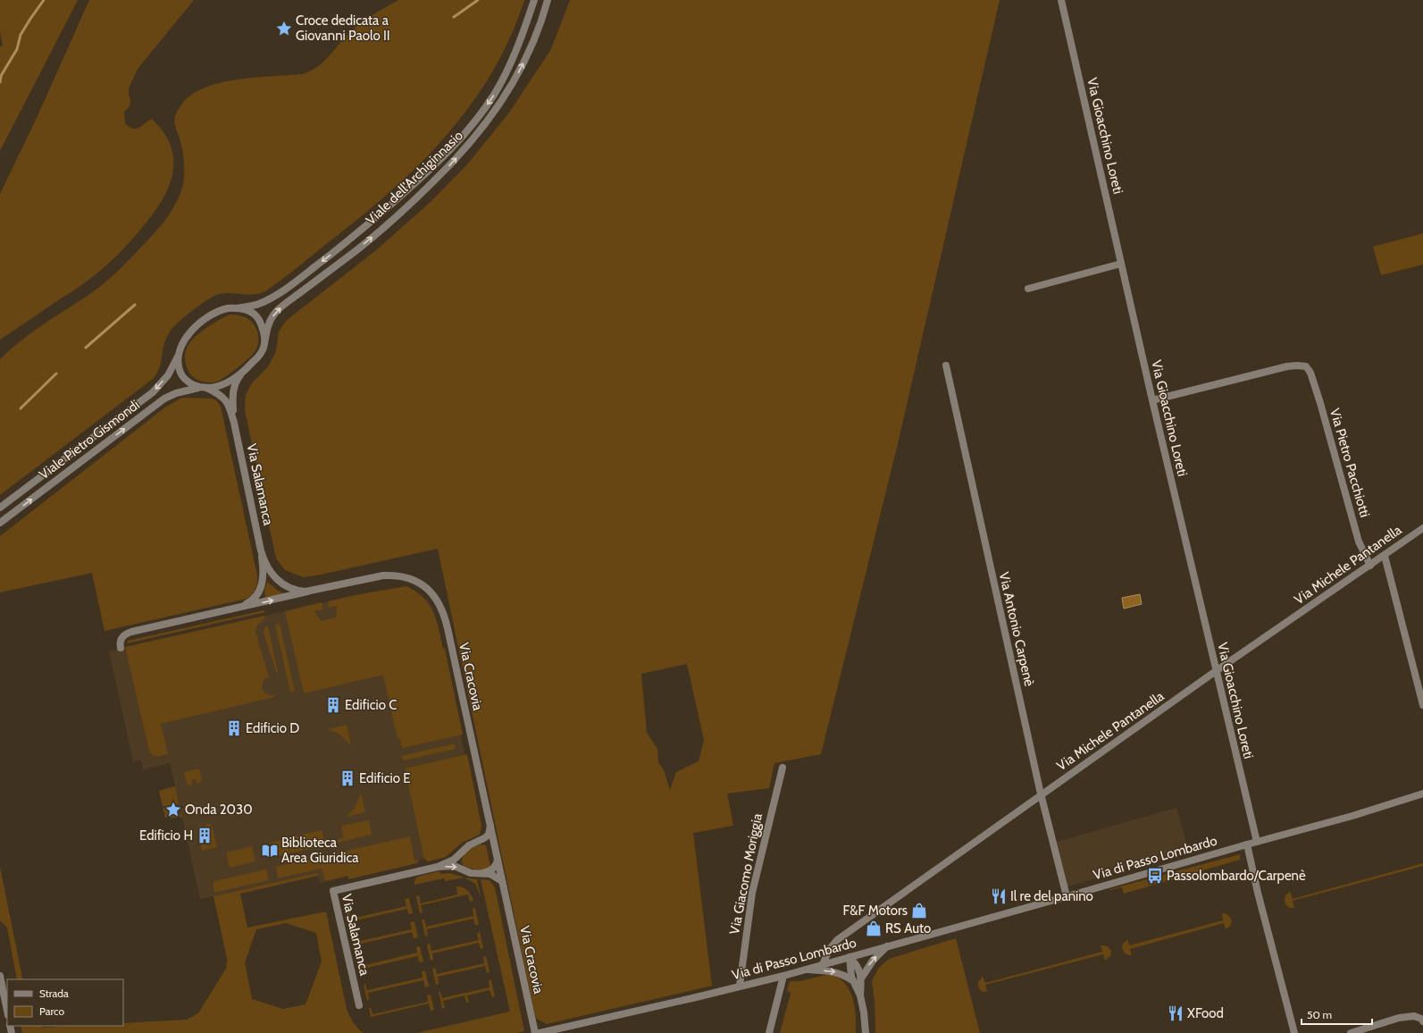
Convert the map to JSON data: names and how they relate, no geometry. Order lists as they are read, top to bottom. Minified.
{"streets":{"street":["Via Gioacchino Loreti","Viale dell'Archiginnasio","Viale Pietro Gismondi","Via Pietro Pacchiotti","Via Salamanca","Via Michele Pantanella","Via Antonio Carpenè","Via Cracovia","Via di Passo Lombardo","Via Giacomo Moriggia"]},"crossings":[["Via Gioacchino Loreti","Via Pietro Pacchiotti"],["Via Gioacchino Loreti","Via Michele Pantanella"],["Via Gioacchino Loreti","Via di Passo Lombardo"],["Viale dell'Archiginnasio","Viale Pietro Gismondi"],["Via Pietro Pacchiotti","Via Michele Pantanella"],["Via Salamanca","Via Cracovia"],["Via Michele Pantanella","Via Antonio Carpenè"],["Via Michele Pantanella","Via di Passo Lombardo"],["Via Antonio Carpenè","Via di Passo Lombardo"],["Via di Passo Lombardo","Via Giacomo Moriggia"]],"places":{"place":["Croce dedicata a Giovanni Paolo II","Onda 2030"],"building":["Edificio C","Edificio D","Edificio E","Edificio H"],"library":["Biblioteca Area Giuridica"],"bus stop":["Passolombardo/Carpenè"],"restaurant":["Il re del panino","XFood"],"shop":["F&F Motors","RS Auto"]},"legend":["Strada","Parco"],"scale_bar":"50 m"}
